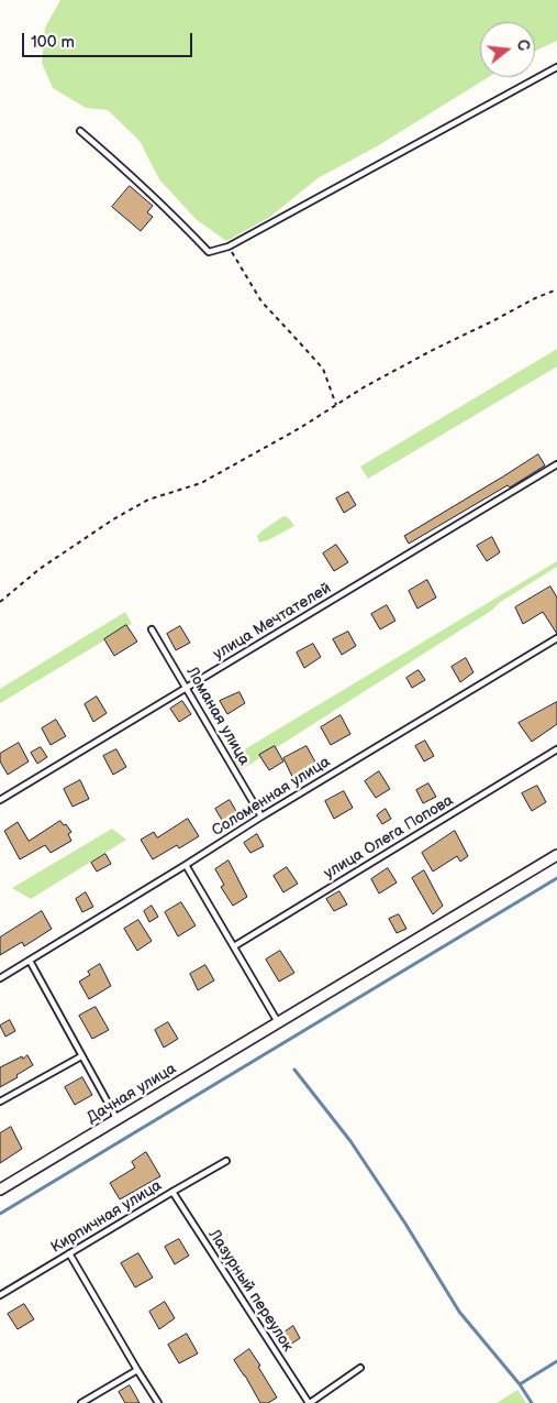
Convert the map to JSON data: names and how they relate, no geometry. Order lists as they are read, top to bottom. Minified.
{"streets":{"street":["Дачная улица"],"lane":["улица Мечтателей","Ломаная улица","Соломенная улица","улица Олега Попова","Кирпичная улица","Лазурный переулок"]},"crossings":[["улица Мечтателей","Ломаная улица"],["Ломаная улица","Соломенная улица"],["Кирпичная улица","Лазурный переулок"]],"scale_bar":"100 m","north":"right"}
